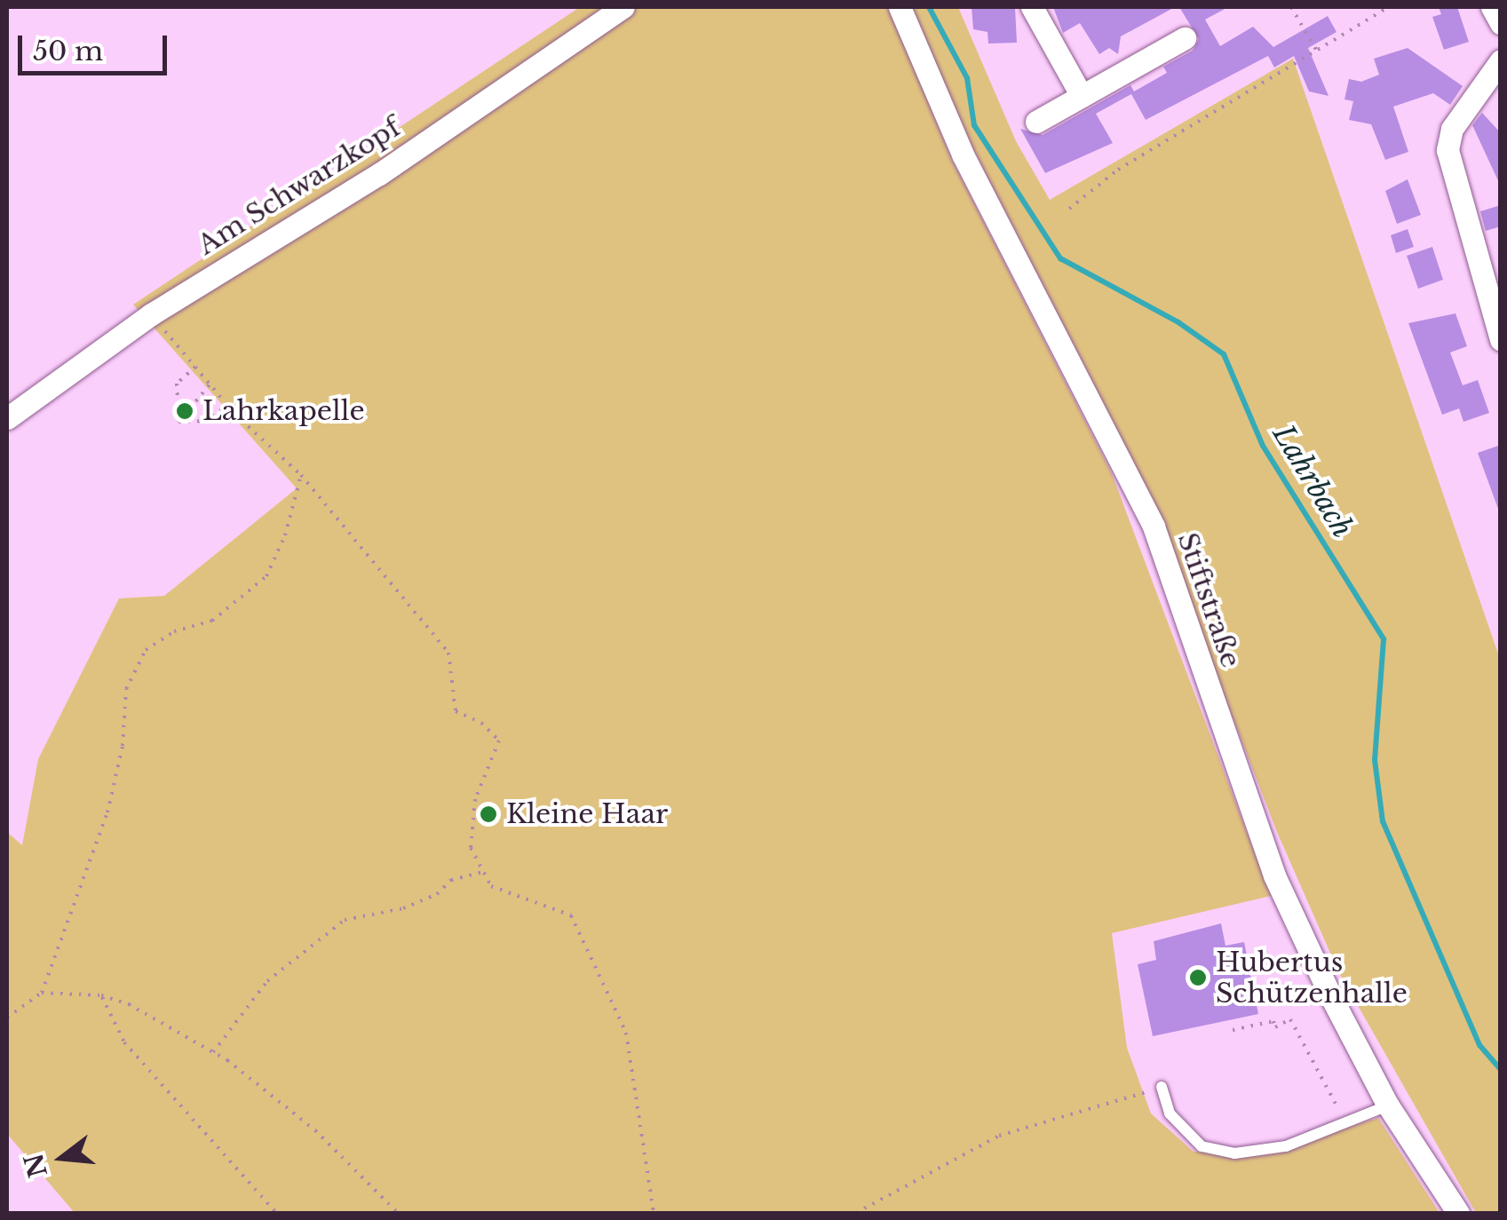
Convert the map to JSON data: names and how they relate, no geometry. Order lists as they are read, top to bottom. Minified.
{"streets":{"street":["Am Schwarzkopf","Stiftstraße"]},"water":["Lahrbach"],"places":["Lahrkapelle","Kleine Haar","Hubertus Schützenhalle"],"scale_bar":"50 m","north":"left"}
